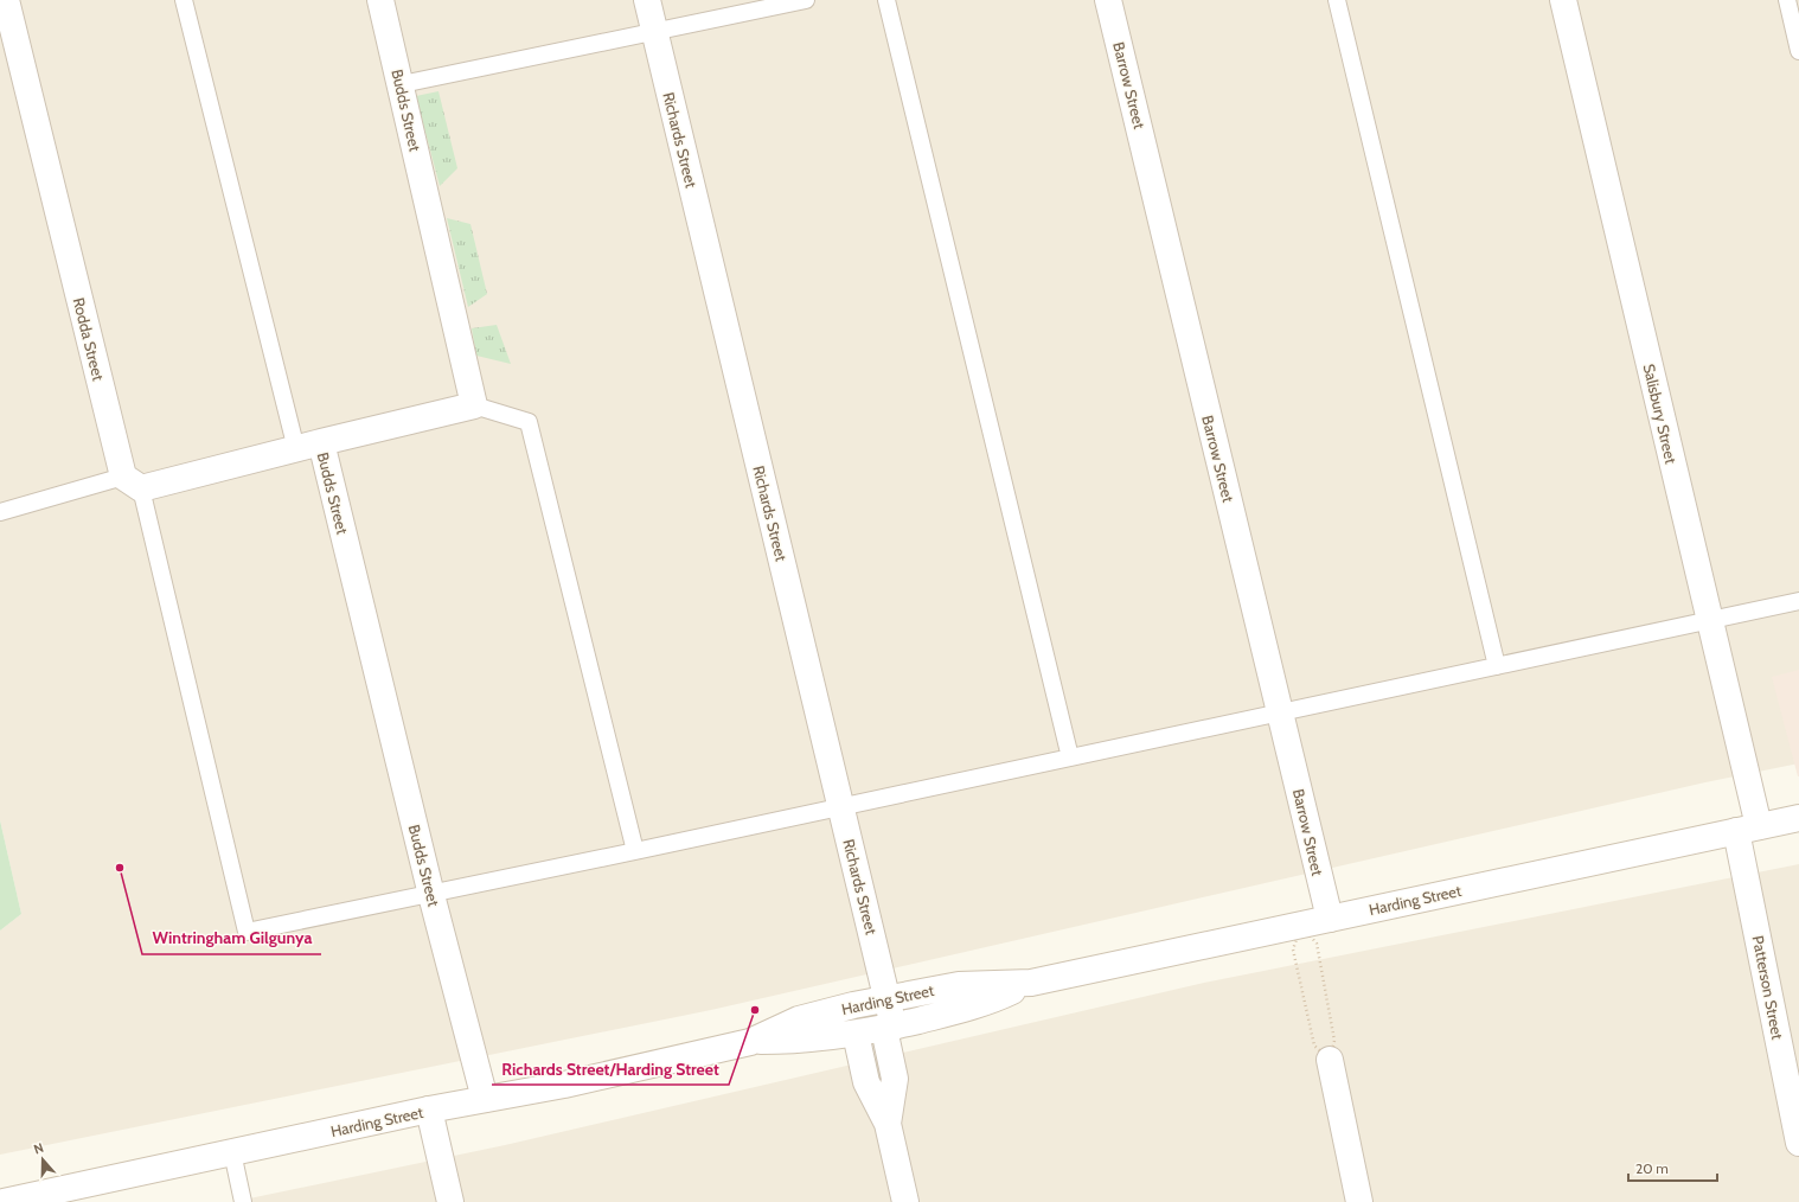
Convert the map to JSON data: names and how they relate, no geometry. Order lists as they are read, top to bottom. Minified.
{"streets":{"street":["Barrow Street","Budds Street","Richards Street","Rodda Street","Salisbury Street","Harding Street","Patterson Street"]},"crossings":[["Barrow Street","Harding Street"],["Budds Street","Harding Street"],["Richards Street","Harding Street"],["Salisbury Street","Harding Street"],["Salisbury Street","Patterson Street"],["Harding Street","Patterson Street"]],"places":["Wintringham Gilgunya","Richards Street/Harding Street"],"scale_bar":"20 m","north":"top"}
